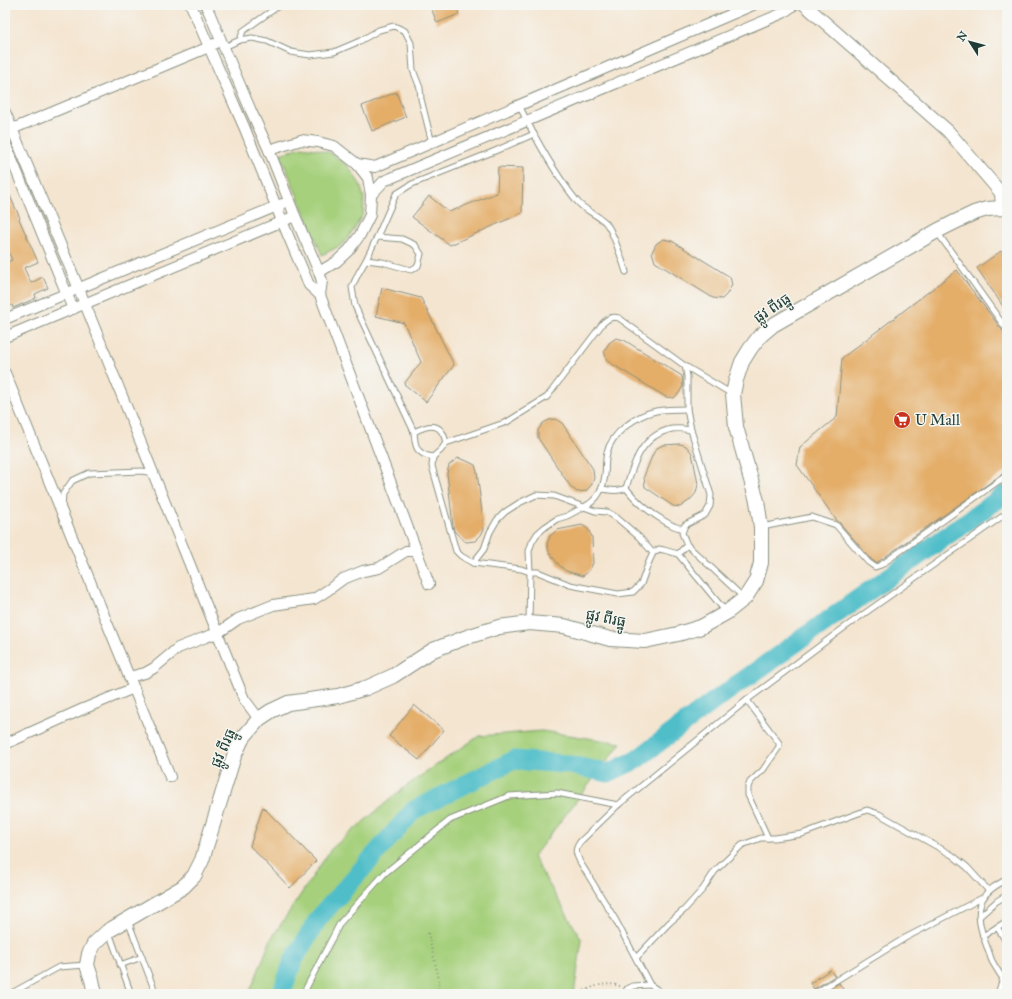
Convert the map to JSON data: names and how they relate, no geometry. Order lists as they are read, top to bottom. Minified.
{"streets":{"main road":["ផ្លូវ ពីរធ្នូ"]},"places":{"supermarket":["U Mall"]},"north":"top left"}
